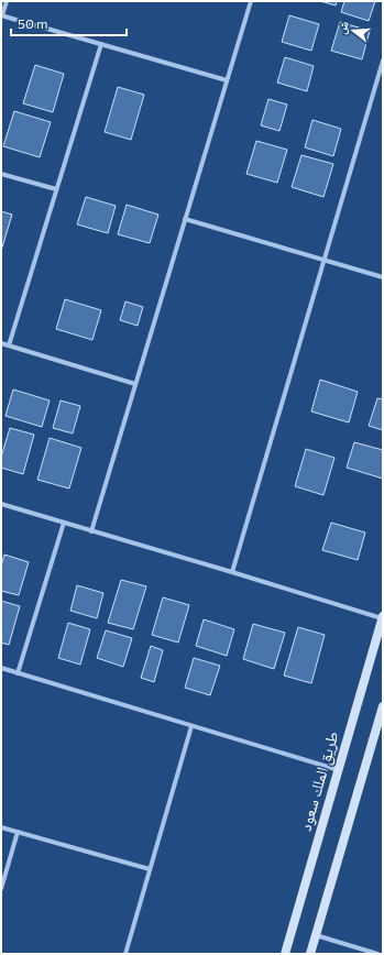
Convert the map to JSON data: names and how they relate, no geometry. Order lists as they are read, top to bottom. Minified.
{"streets":{"main road":["طريق الملك سعود"]},"scale_bar":"50 m","north":"left"}
